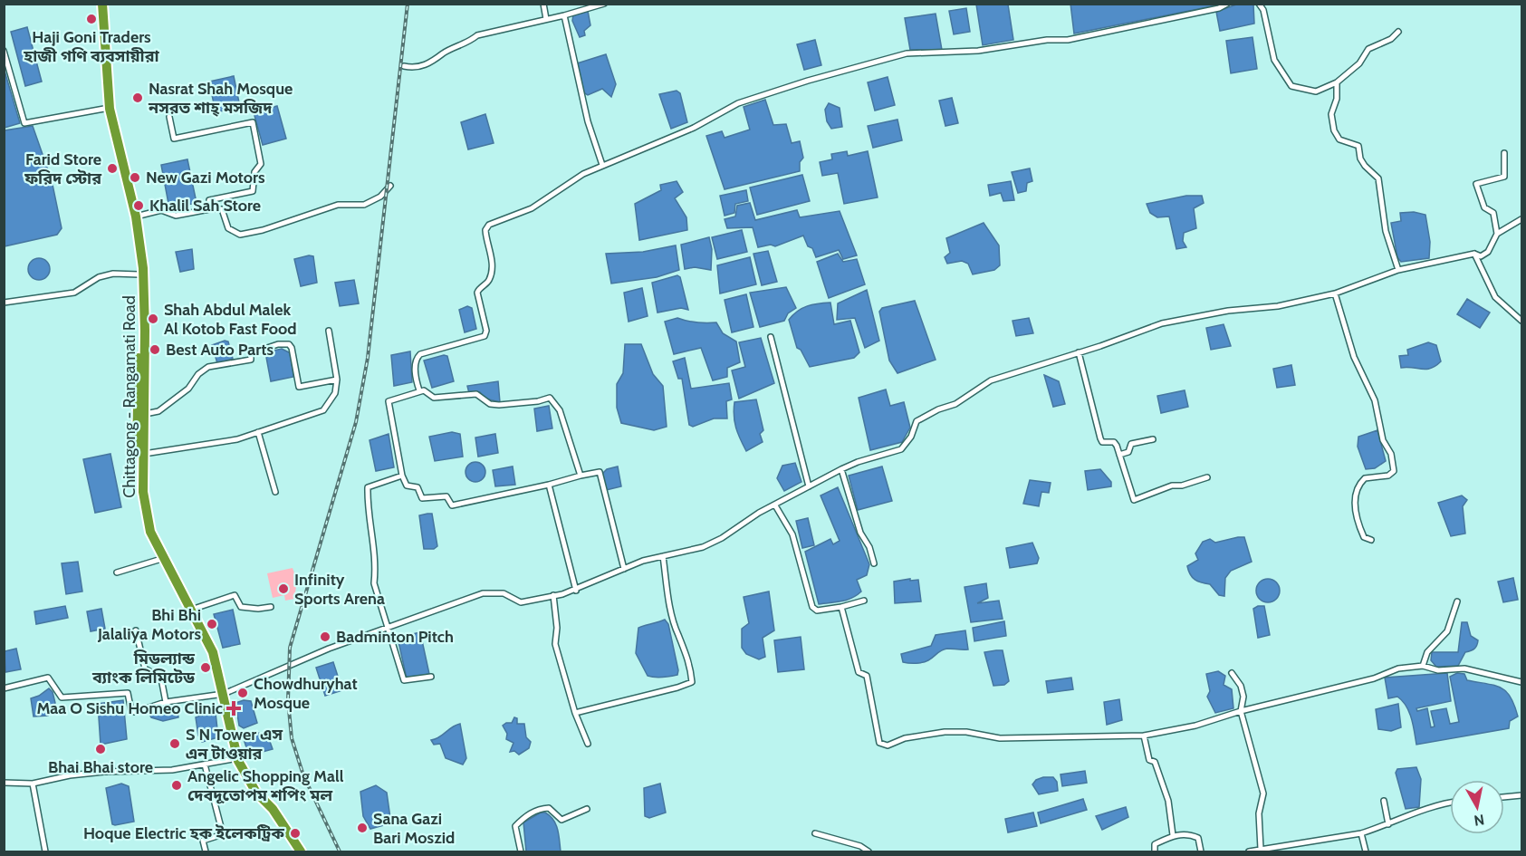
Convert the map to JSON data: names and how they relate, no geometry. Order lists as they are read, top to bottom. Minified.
{"streets":{"highway":["Chittagong - Rangamati Road"]},"places":{"other":["Haji Goni Traders হাজী গণি ব্যবসায়ীরা","Nasrat Shah Mosque নসরত শাহ্‌ মসজিদ","Farid Store ফরিদ স্টোর","New Gazi Motors","Khalil Sah Store","Shah Abdul Malek Al Kotob Fast Food","Best Auto Parts","Infinity Sports Arena","Bhi Bhi Jalaliya Motors","Badminton Pitch","মিডল্যান্ড ব্যাংক লিমিটেড","Chowdhuryhat Mosque","S N Tower এস এন টাওয়ার","Bhai Bhai store","Angelic Shopping Mall দেবদূতোপম শপিং মল","Sana Gazi Bari Moszid","Hoque Electric হক ইলেকট্রিক"],"health":["Maa O Sishu Homeo Clinic"]},"north":"bottom"}
